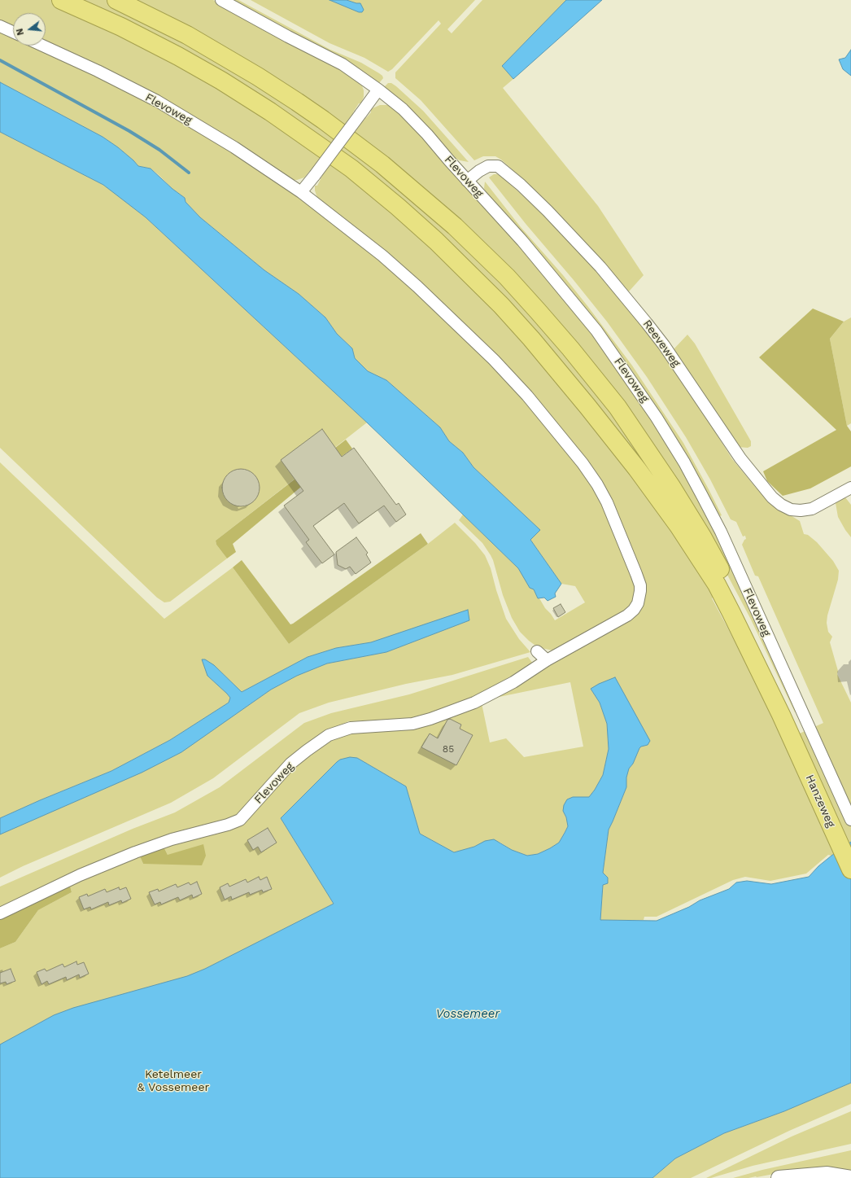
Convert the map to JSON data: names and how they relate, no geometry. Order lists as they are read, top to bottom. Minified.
{"streets":{"highway":["Flevoweg","Hanzeweg"],"street":["Reeveweg"]},"crossings":[["Flevoweg","Reeveweg"],["Flevoweg","Hanzeweg"]],"water":["Vossemeer"],"parks":["Ketelmeer & Vossemeer"],"house_numbers":["85"],"north":"left"}
